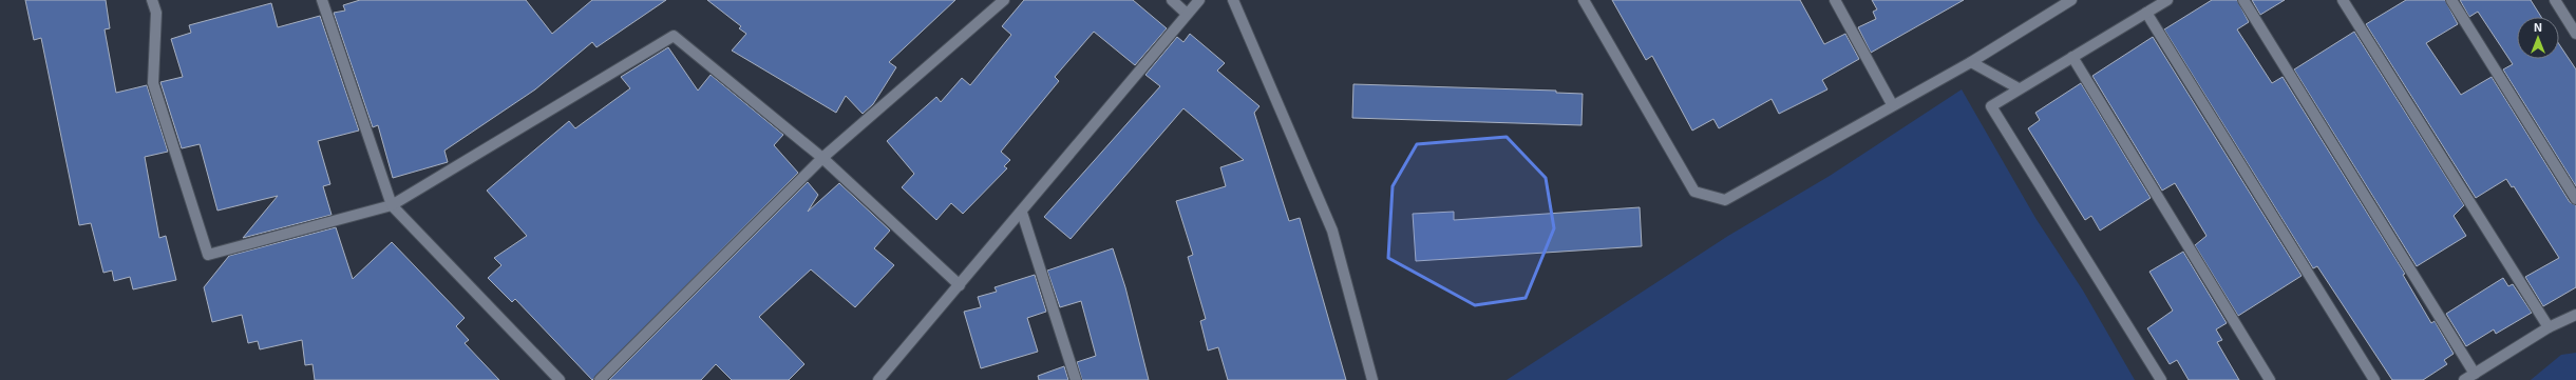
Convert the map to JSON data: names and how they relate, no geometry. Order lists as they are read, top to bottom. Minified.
{"north":"top"}
